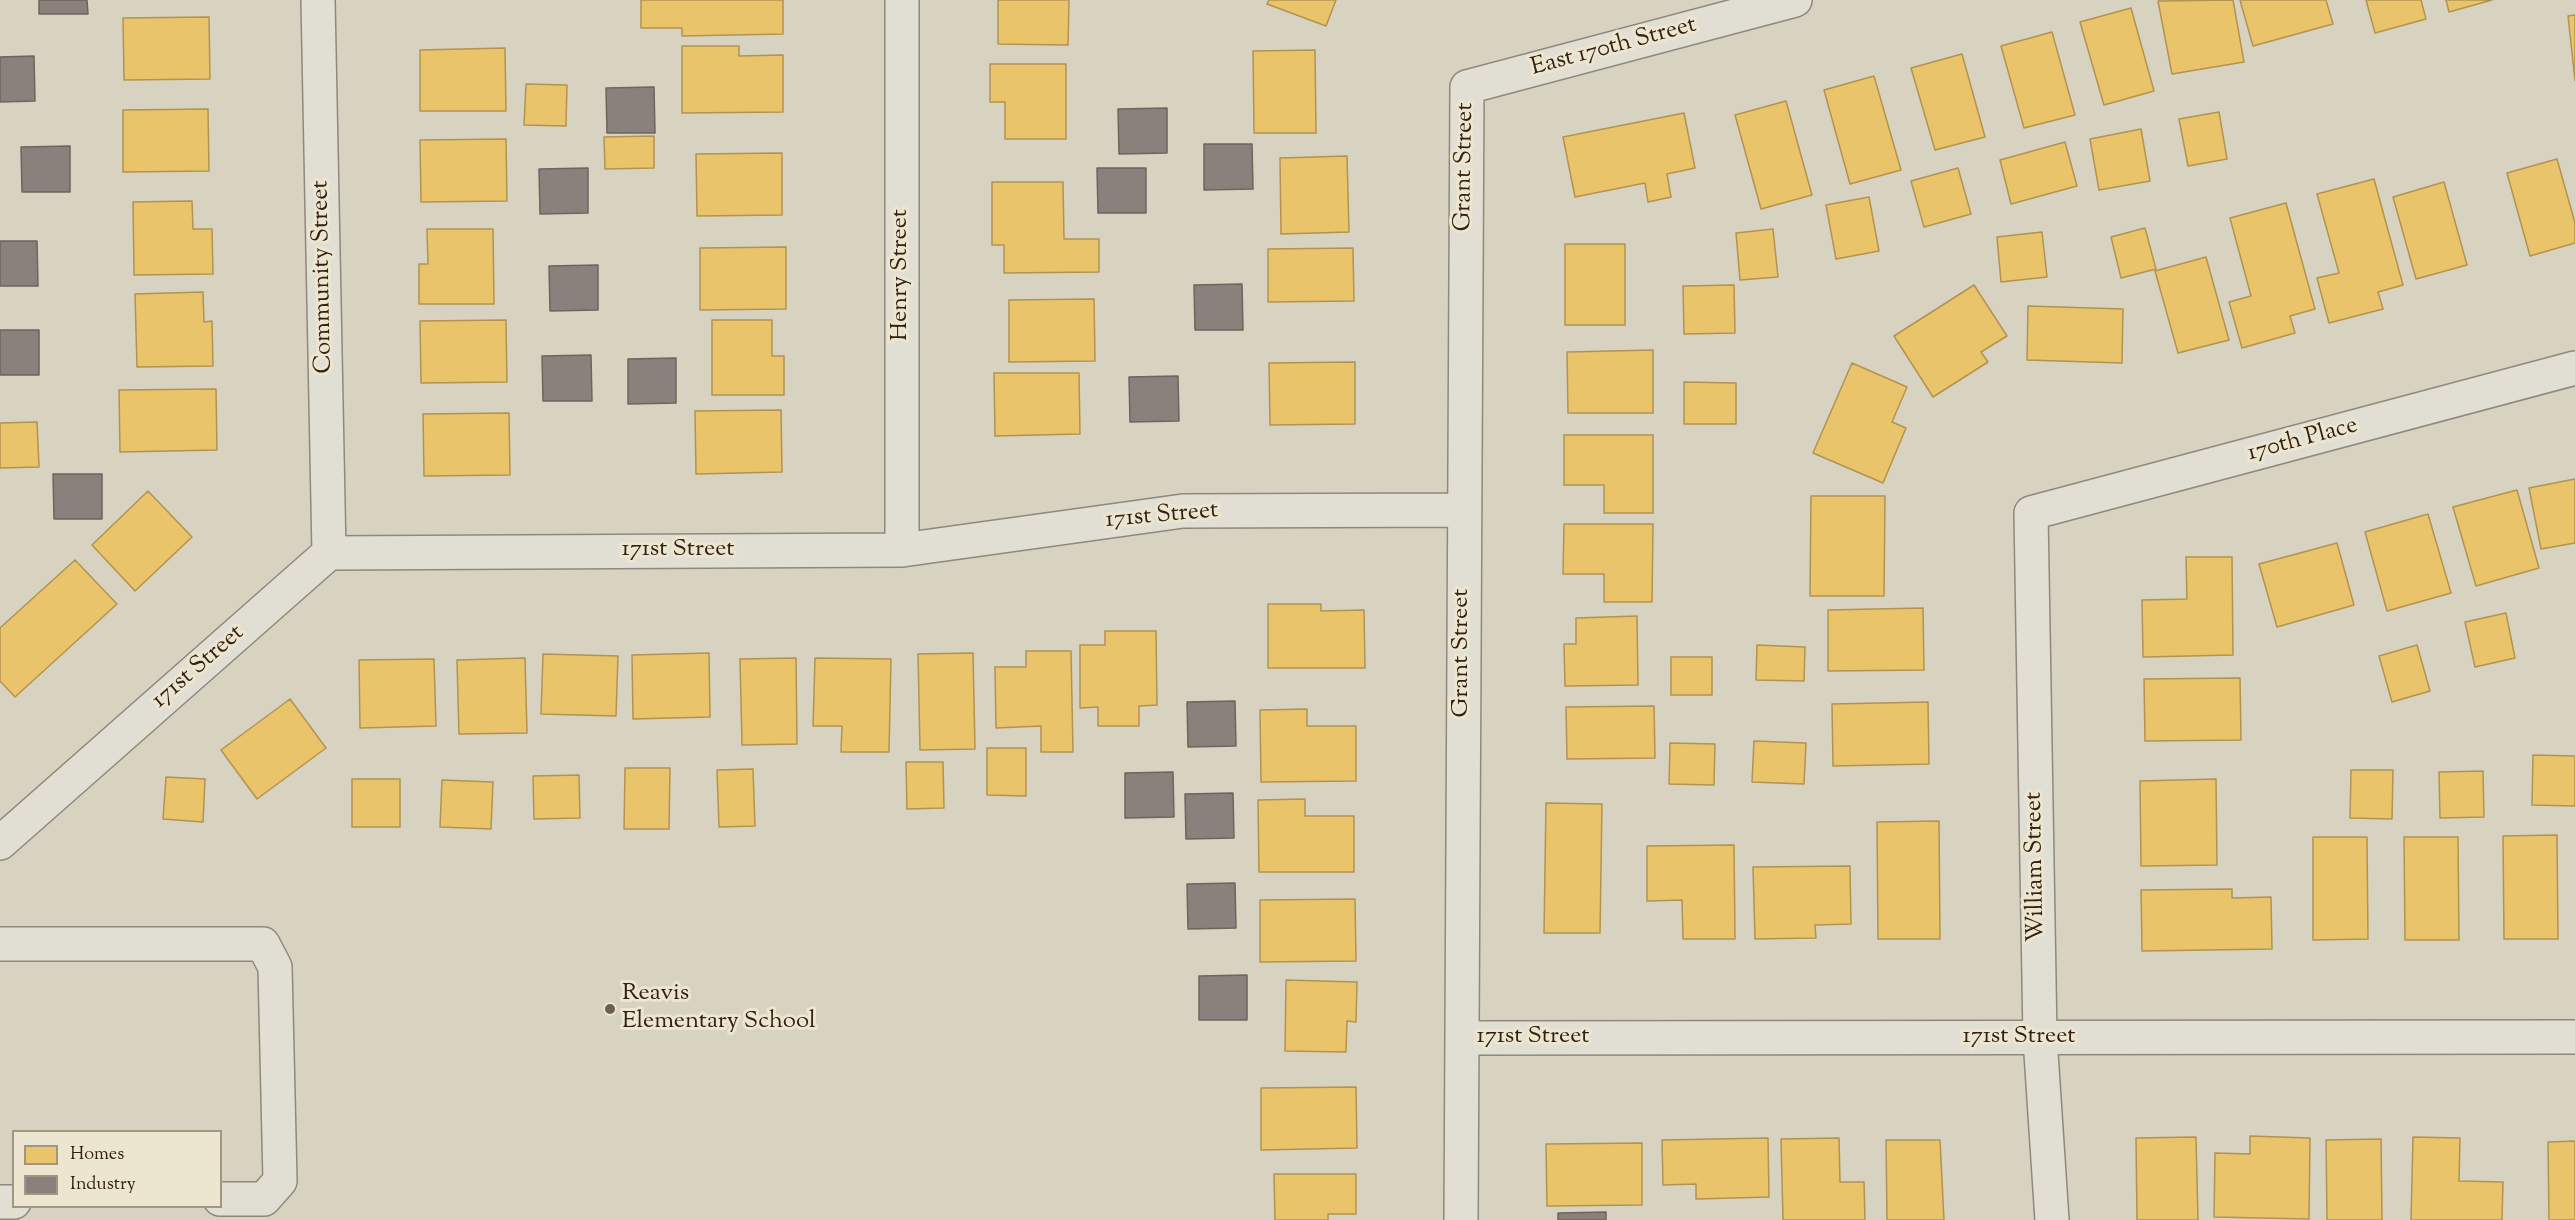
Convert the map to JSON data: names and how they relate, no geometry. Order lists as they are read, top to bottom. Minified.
{"streets":{"street":["East 170th Street","Grant Street","Henry Street","Community Street","170th Place","171st Street","William Street"]},"crossings":[["East 170th Street","Grant Street"],["Grant Street","171st Street"],["Henry Street","171st Street"],["Community Street","171st Street"],["170th Place","William Street"],["171st Street","William Street"]],"places":["Reavis Elementary School"],"legend":["Homes","Industry"]}
